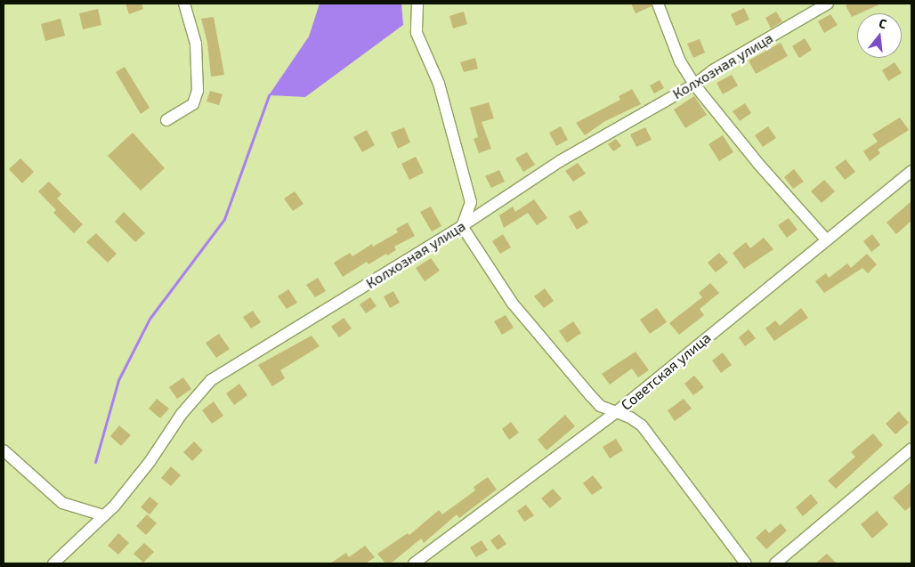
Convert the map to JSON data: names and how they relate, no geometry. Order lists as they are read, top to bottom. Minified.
{"streets":{"street":["Колхозная улица","Советская улица"]},"north":"top"}
